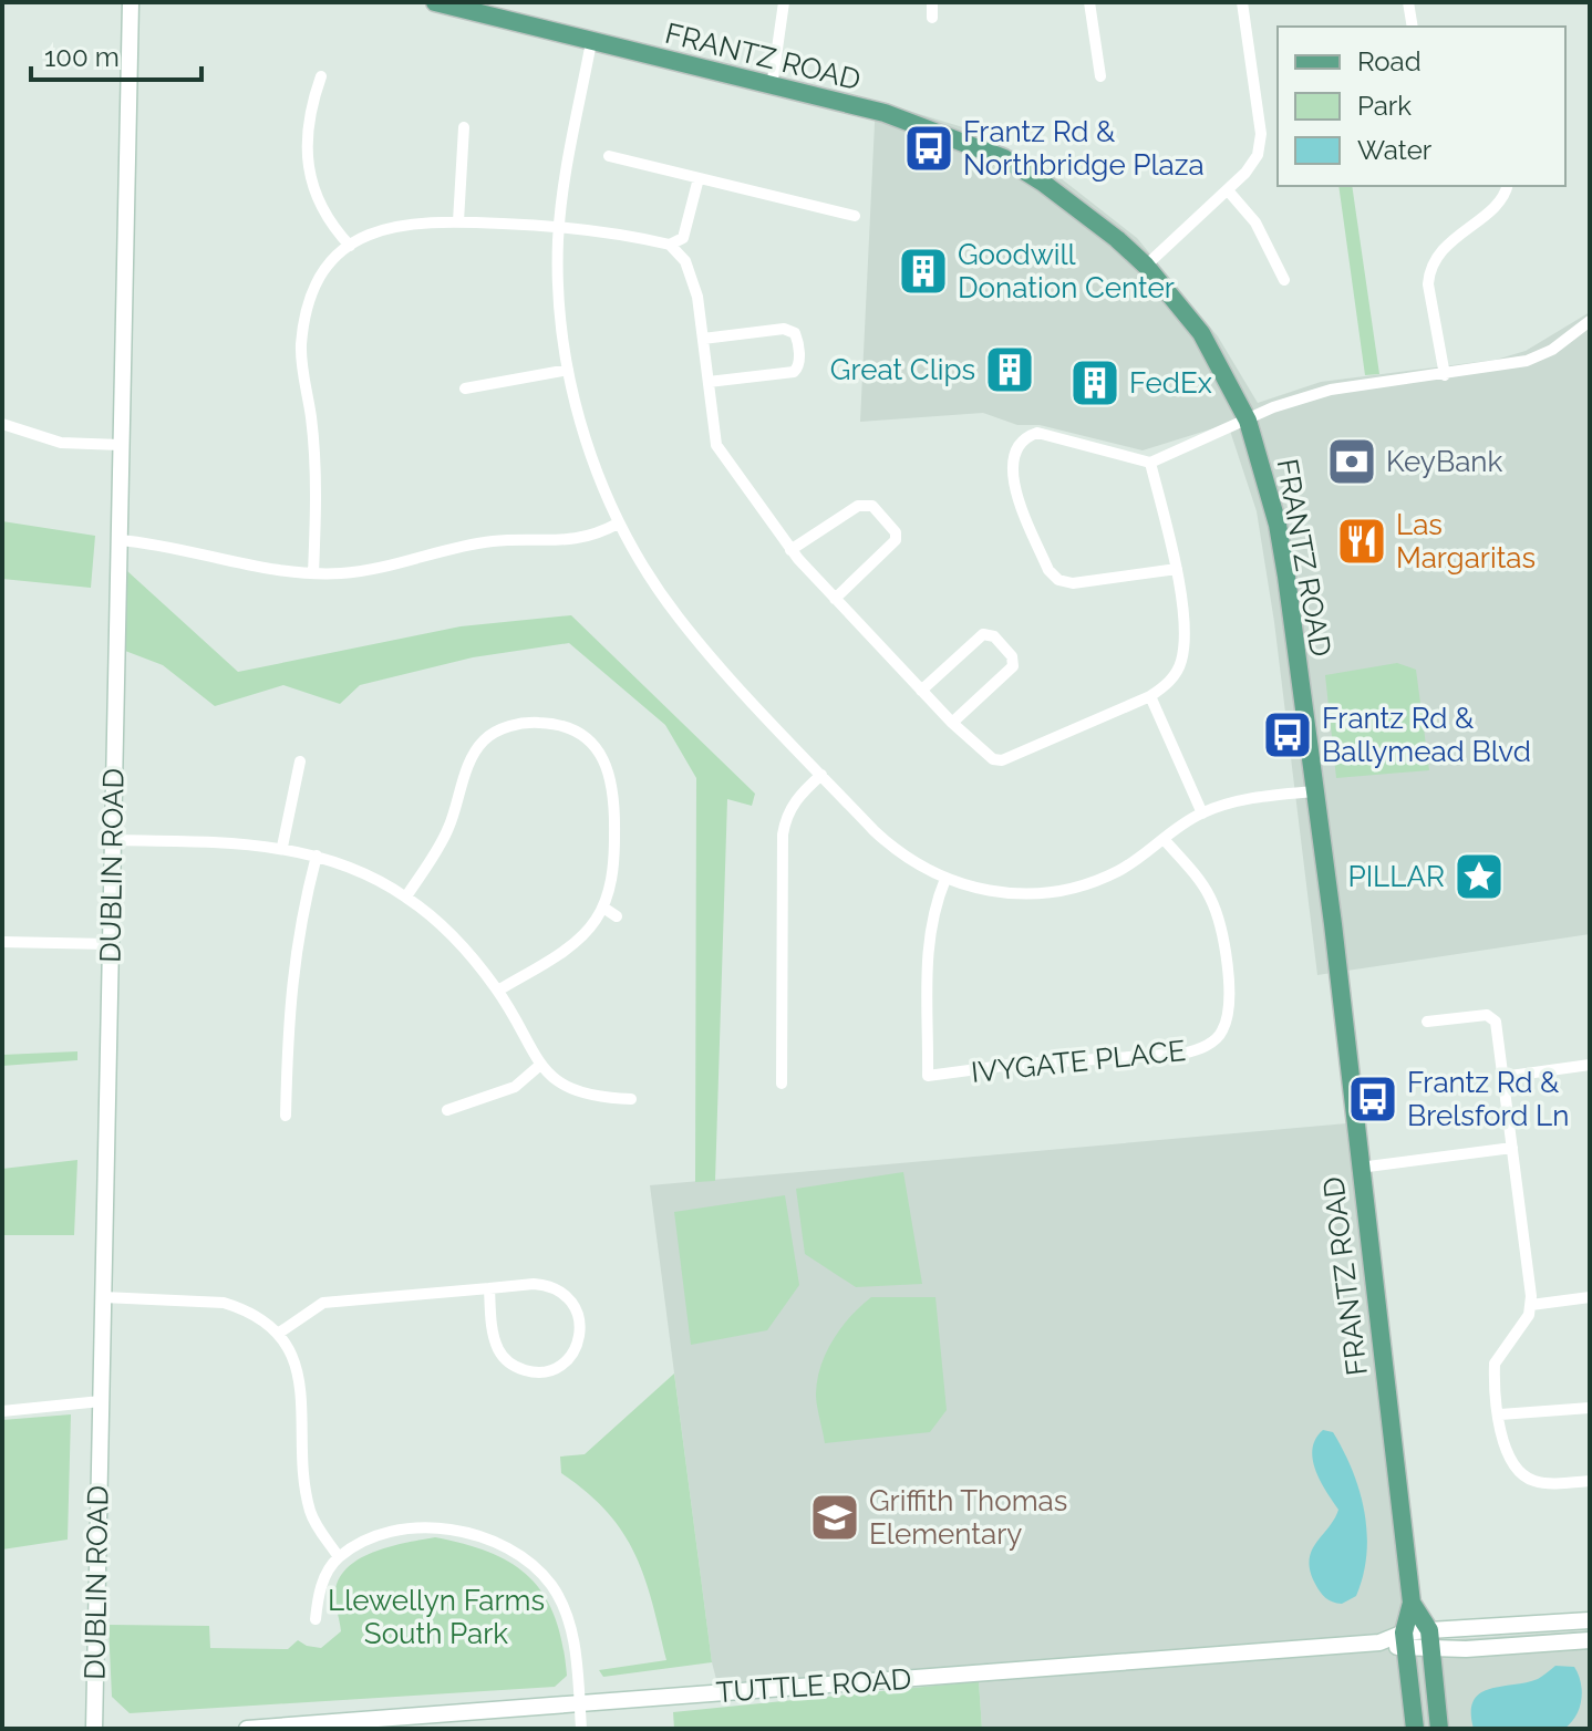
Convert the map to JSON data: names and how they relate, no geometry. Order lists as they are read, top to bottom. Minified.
{"streets":{"main road":["FRANTZ ROAD","DUBLIN ROAD","TUTTLE ROAD"],"street":["IVYGATE PLACE"]},"crossings":[["FRANTZ ROAD","TUTTLE ROAD"]],"parks":["Llewellyn Farms South Park"],"places":{"bus stop":["Frantz Rd & Northbridge Plaza","Frantz Rd & Ballymead Blvd","Frantz Rd & Brelsford Ln"],"building":["Goodwill Donation Center","Great Clips","FedEx"],"bank":["KeyBank"],"restaurant":["Las Margaritas"],"place":["PILLAR"],"school or university":["Griffith Thomas Elementary"]},"legend":["Road","Park","Water"],"scale_bar":"100 m"}
